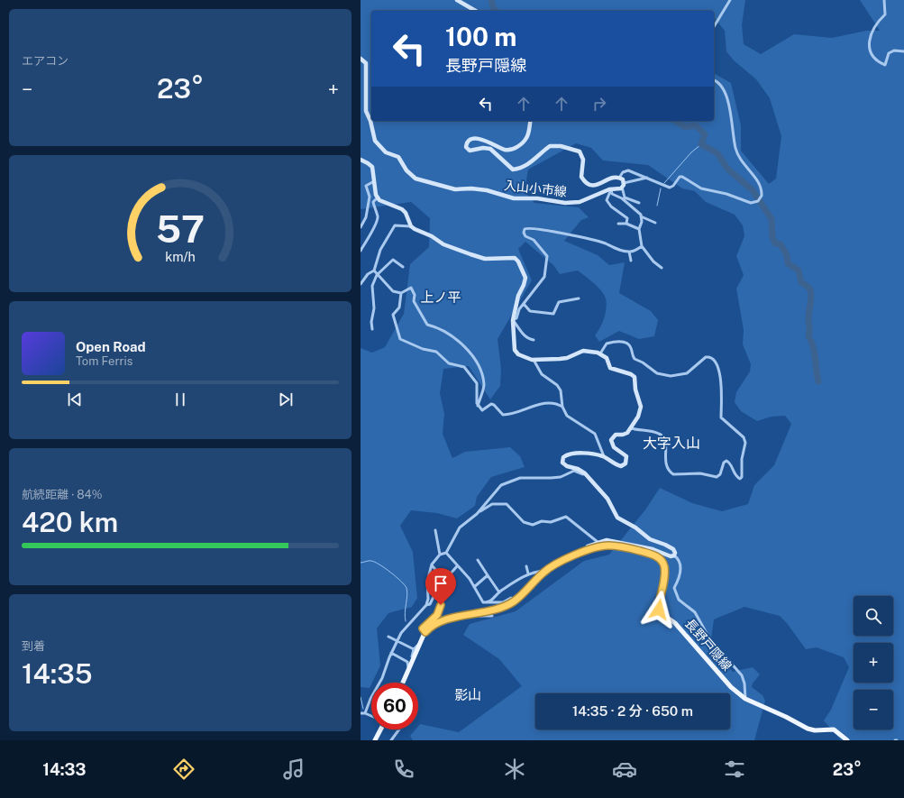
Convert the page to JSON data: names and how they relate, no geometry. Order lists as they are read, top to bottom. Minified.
{"streets":{"main road":["入山小市線","長野戸隠線"]},"districts":["上ノ平","大字入山","影山"],"page":{"tile":["エアコン",["航続距離 · 84%","420 km"],["到着","14:35"]],"turn":["100 m","長野戸隠線"],"heat":["−","23°","+"],"song":["Open Road","Tom Ferris"],"map_buttons":["+","−"],"limit":"60","trip":"14:35 · 2 分 · 650 m","tabs":["14:33","23°"],"gauge":["57","km/h"]}}
